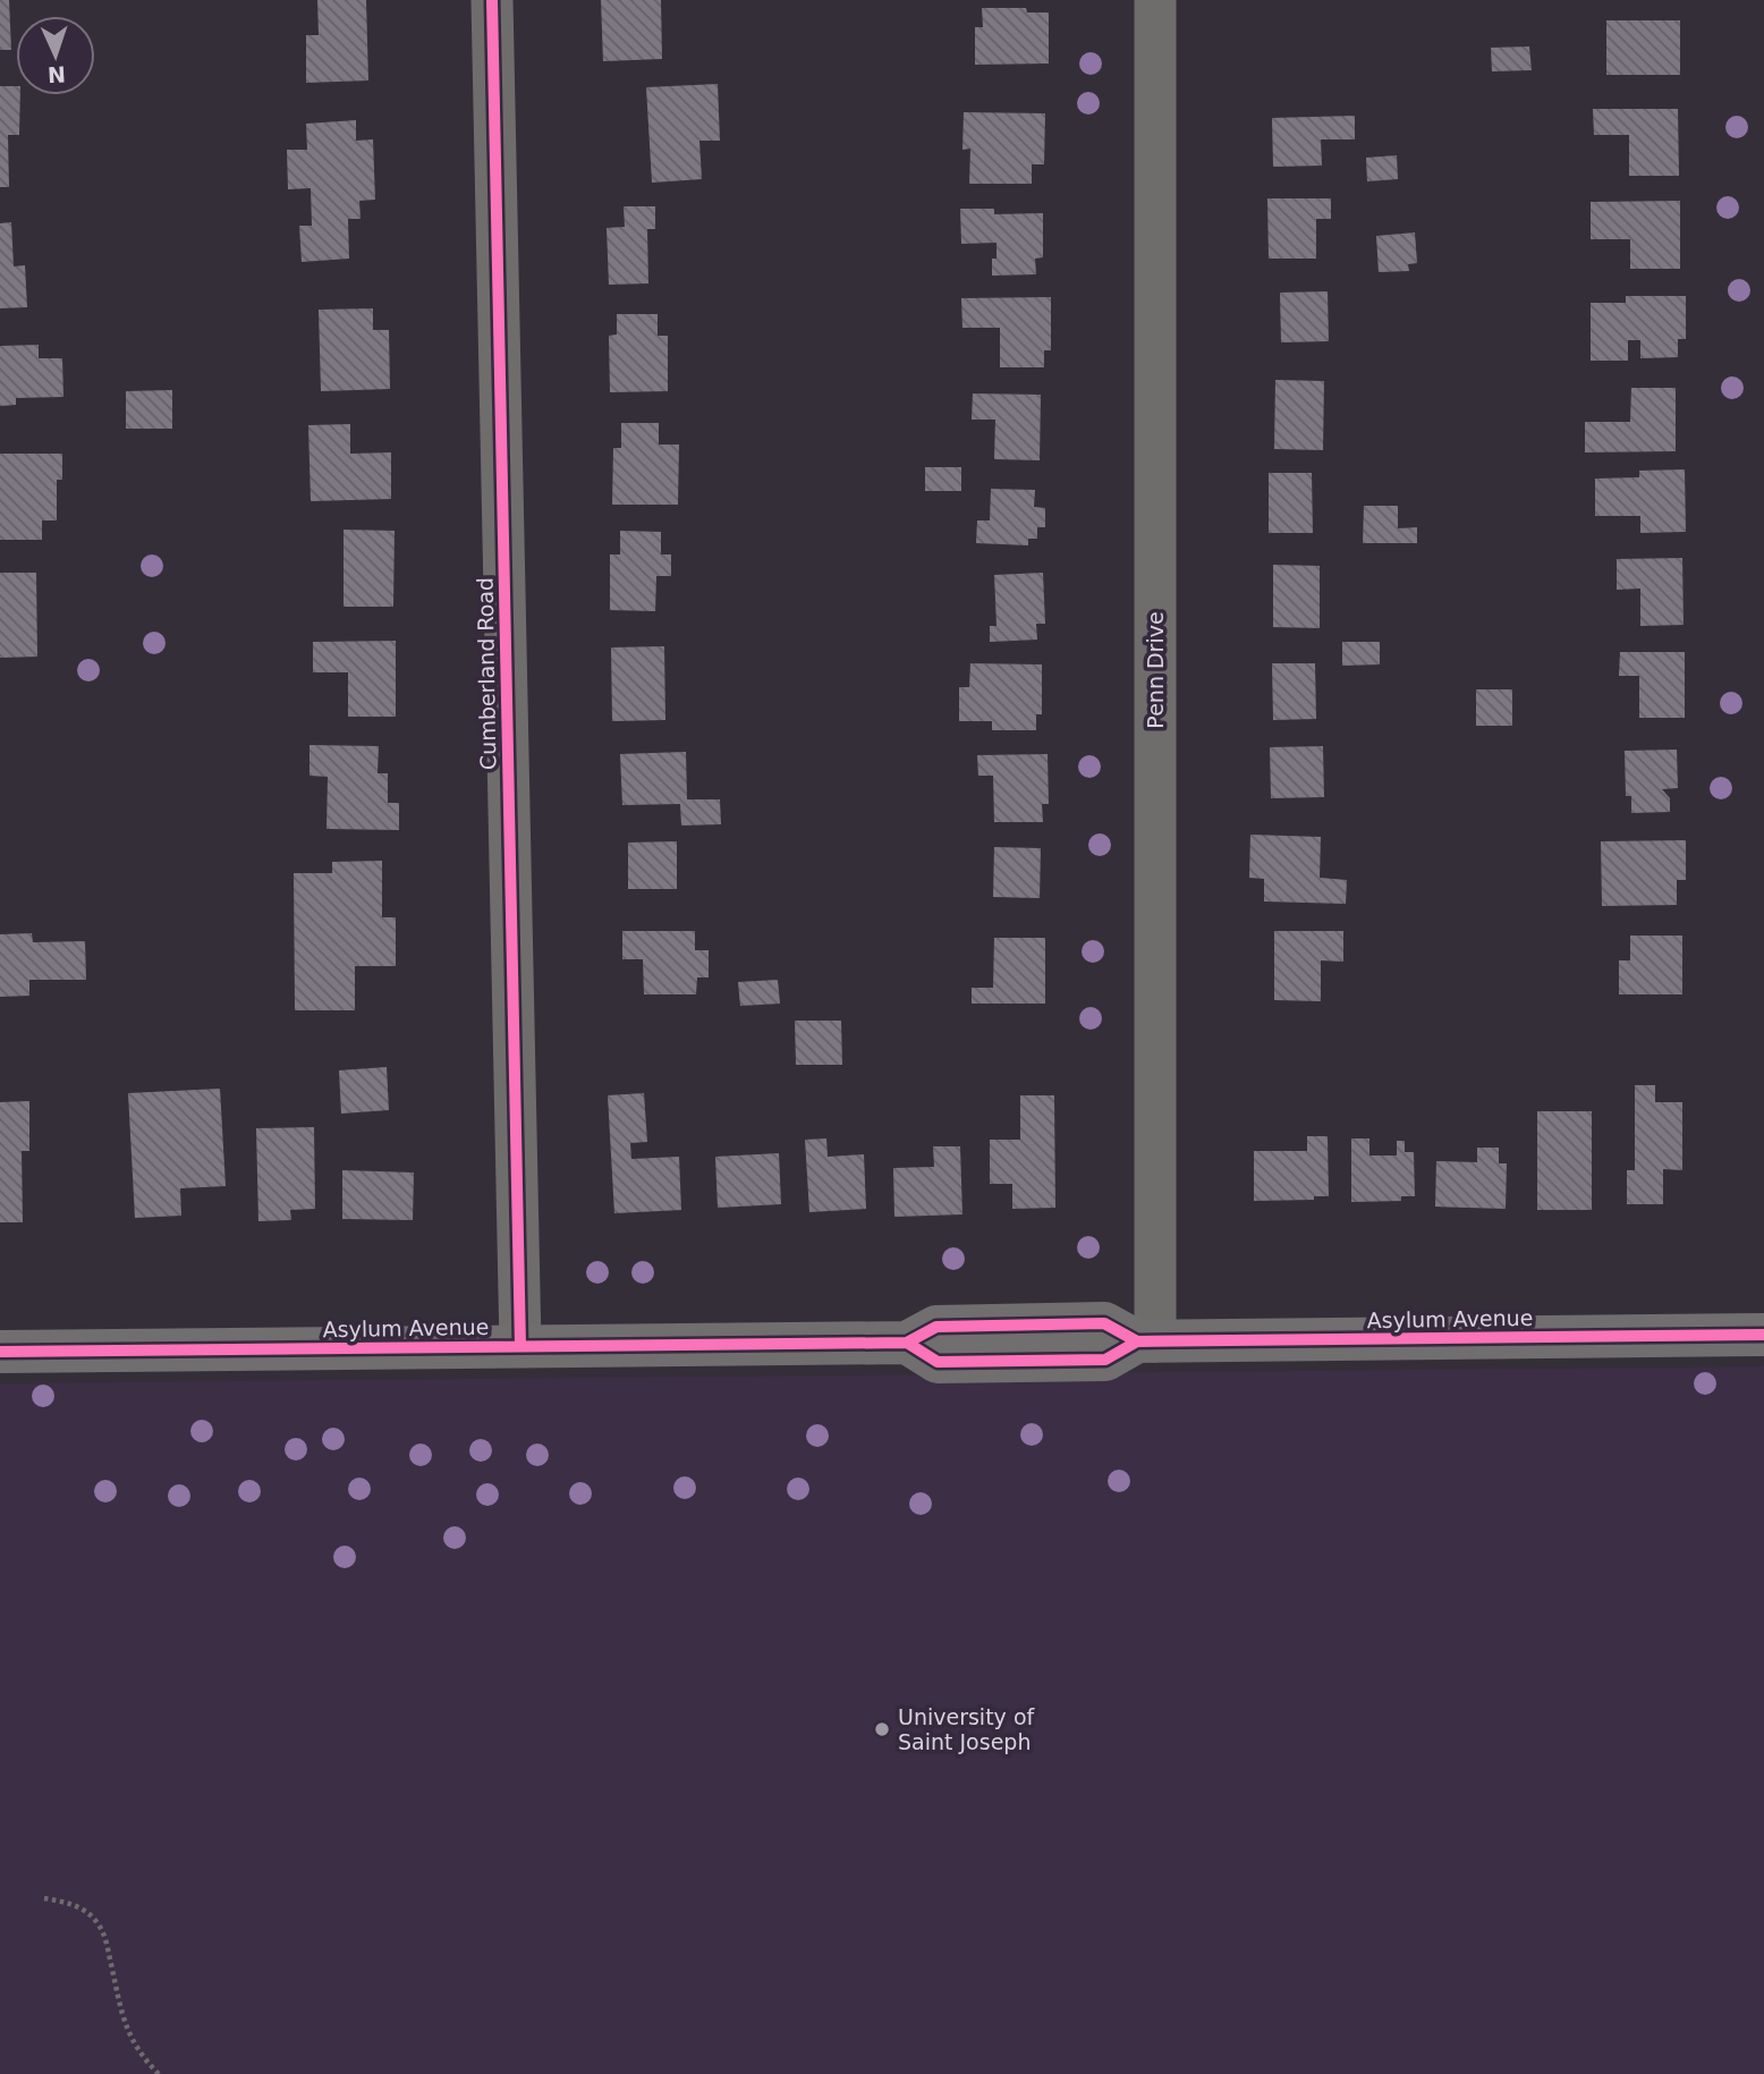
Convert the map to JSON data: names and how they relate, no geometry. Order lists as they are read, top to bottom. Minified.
{"streets":{"main road":["Asylum Avenue"],"street":["Penn Drive","Cumberland Road"]},"crossings":[["Penn Drive","Asylum Avenue"],["Cumberland Road","Asylum Avenue"]],"places":["University of Saint Joseph"],"north":"bottom"}
